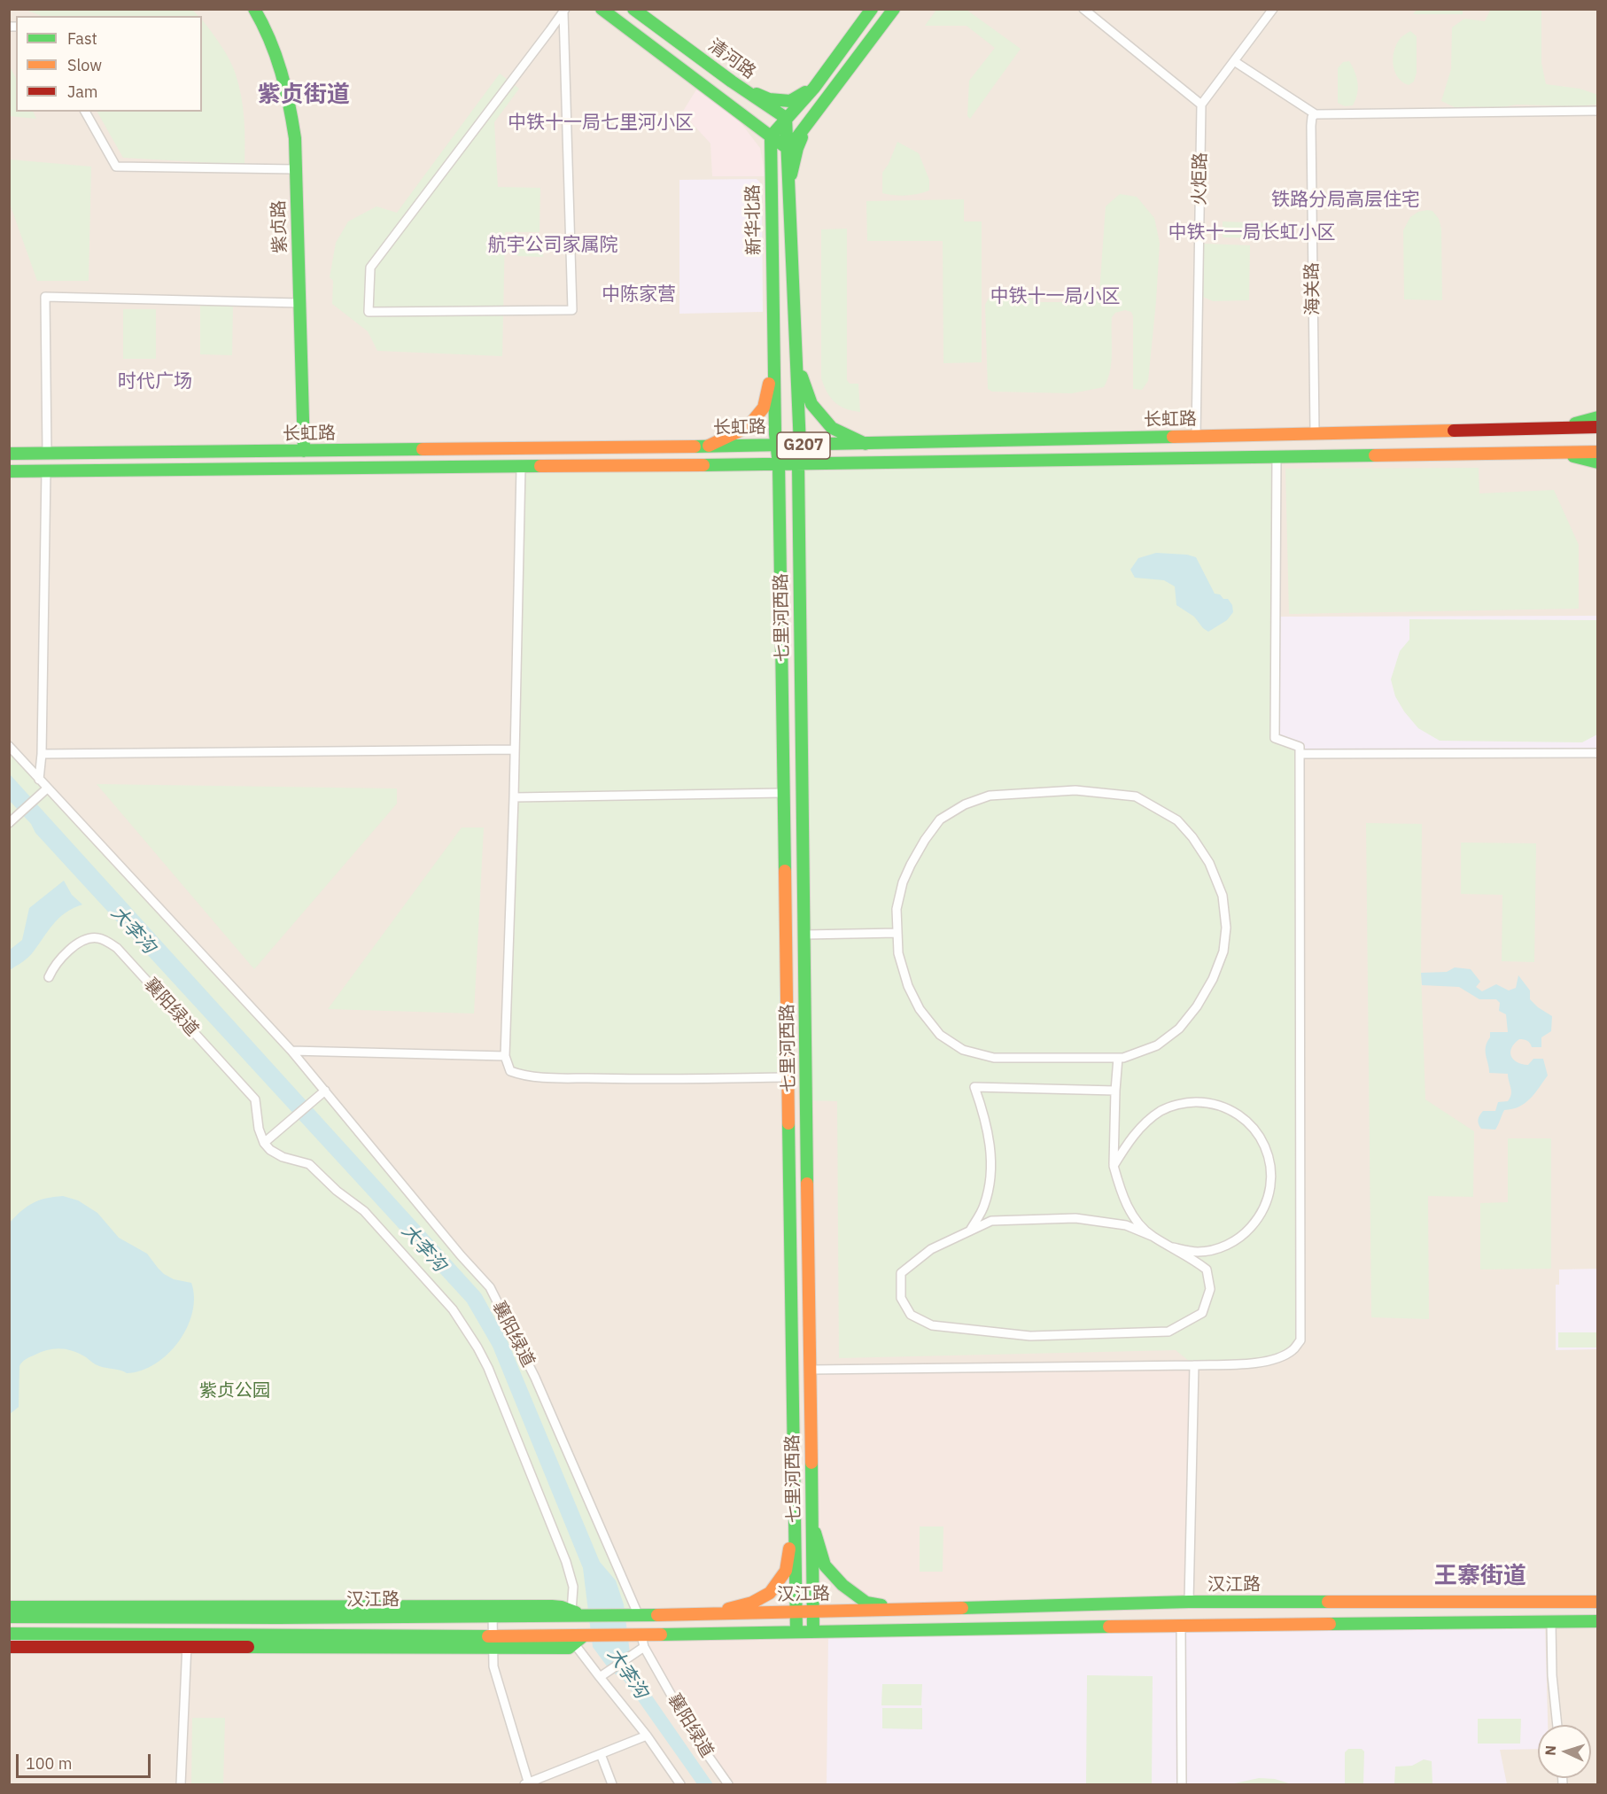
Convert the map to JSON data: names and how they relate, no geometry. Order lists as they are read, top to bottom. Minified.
{"streets":{"main road":["清河路","新华北路","紫贞路","长虹路","G207","七里河西路","汉江路"],"street":["火炬路","海关路","襄阳绿道"]},"crossings":[["火炬路","长虹路"],["新华北路","长虹路"],["新华北路","七里河西路"],["紫贞路","长虹路"],["海关路","长虹路"],["长虹路","七里河西路"],["七里河西路","汉江路"],["襄阳绿道","汉江路"]],"districts":["紫贞街道","中铁十一局七里河小区","铁路分局高层住宅","中铁十一局长虹小区","航宇公司家属院","中陈家营","中铁十一局小区","时代广场","王寨街道"],"water":["大李沟"],"parks":["紫贞公园"],"legend":["Fast","Slow","Jam"],"scale_bar":"100 m","north":"left"}
